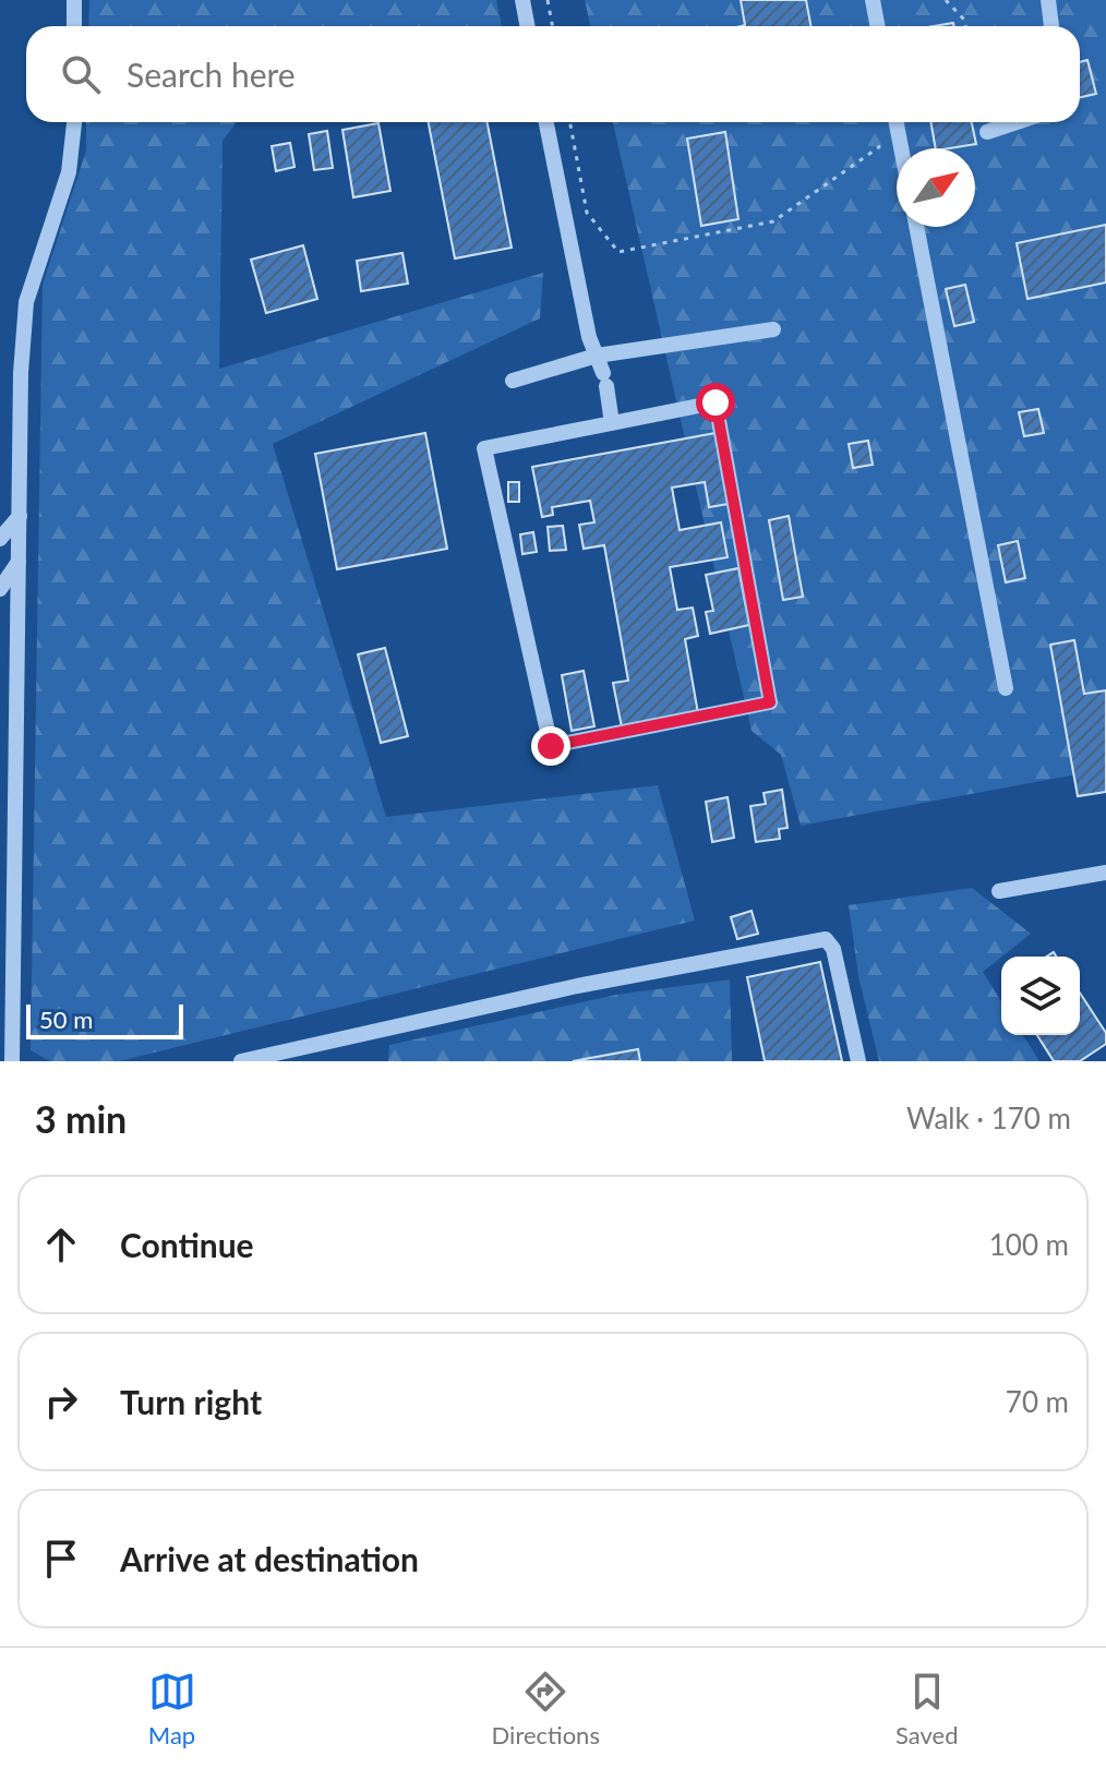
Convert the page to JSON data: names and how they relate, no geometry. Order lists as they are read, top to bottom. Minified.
{"scale_bar":"50 m","north":"top right","page":{"search":"Search here","scale":"50 m","heading":["3 min","Walk · 170 m"],"list":[["Continue","100 m"],["Turn right","70 m"],"Arrive at destination"],"nav":["Map","Directions","Saved"]}}
